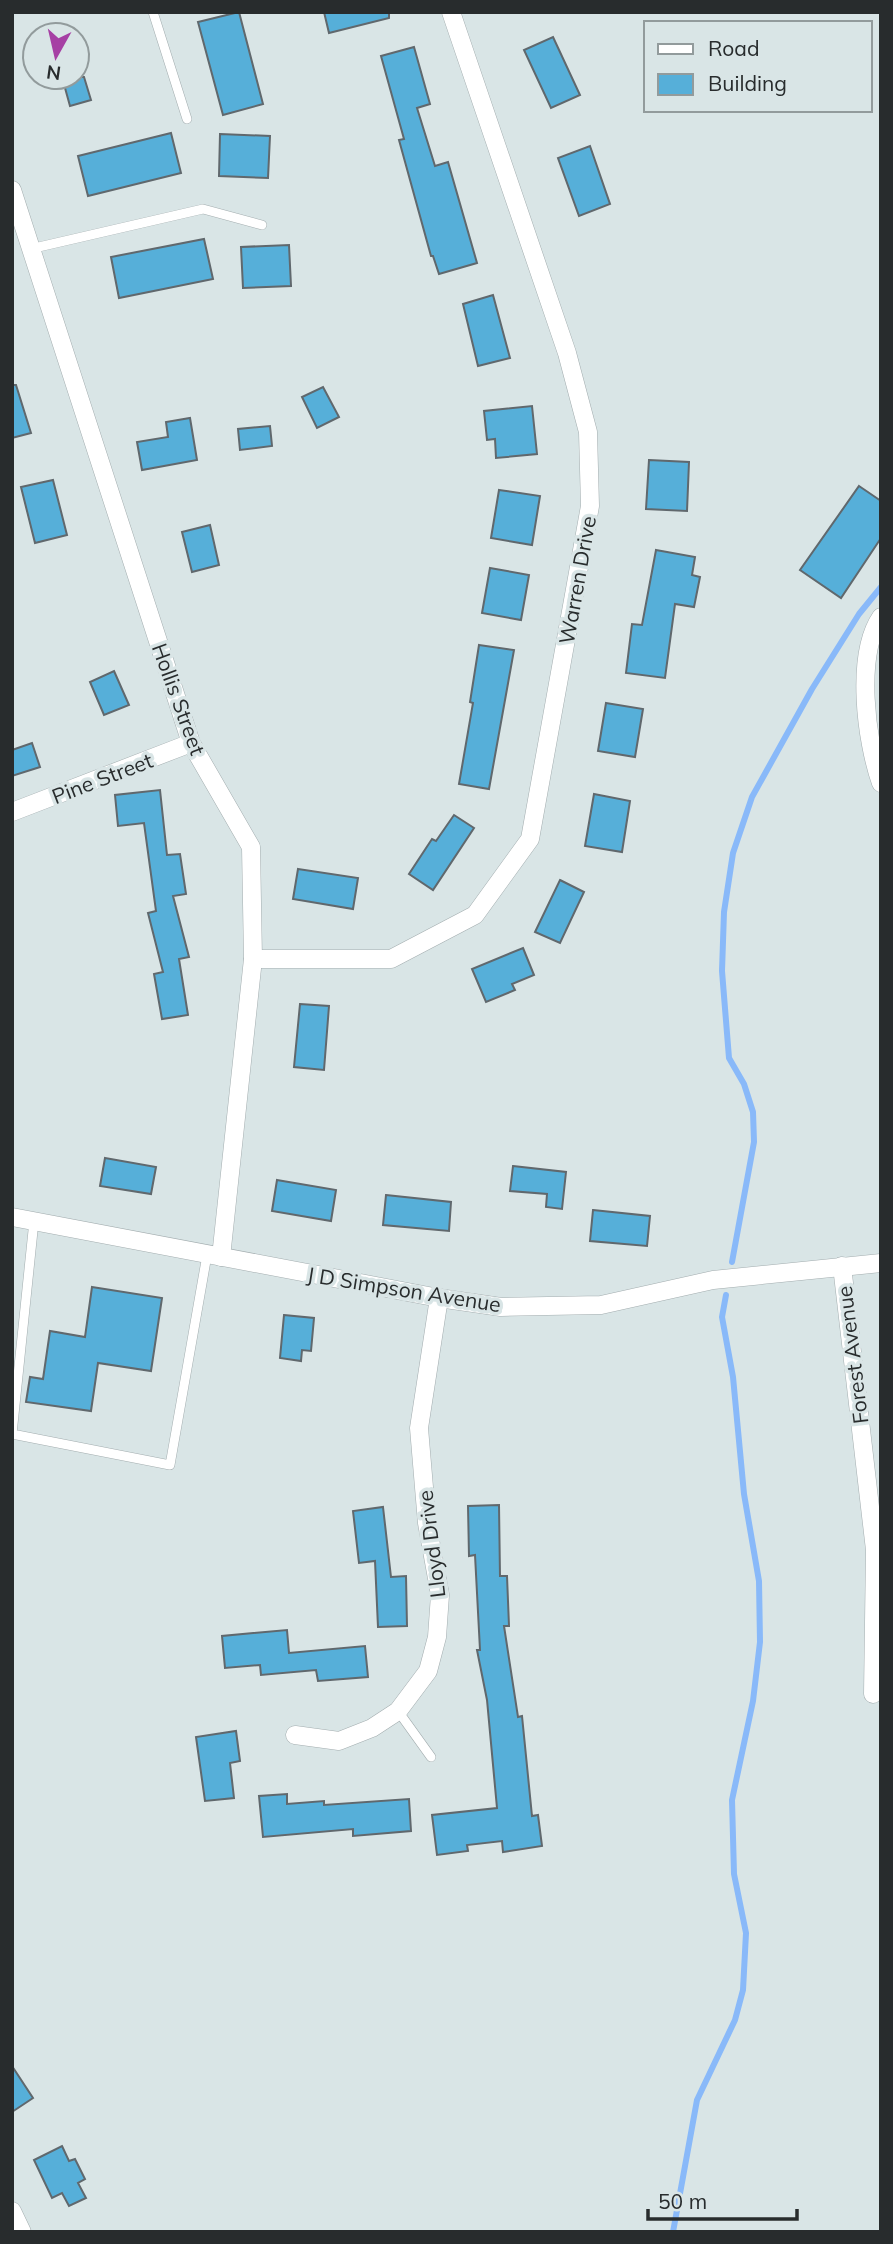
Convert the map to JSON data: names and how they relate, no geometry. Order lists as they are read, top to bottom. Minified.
{"streets":{"street":["Warren Drive","Hollis Street","Pine Street","J D Simpson Avenue","Forest Avenue","Lloyd Drive"]},"crossings":[["Warren Drive","Hollis Street"],["Hollis Street","Pine Street"],["Hollis Street","J D Simpson Avenue"],["J D Simpson Avenue","Forest Avenue"],["J D Simpson Avenue","Lloyd Drive"]],"legend":["Road","Building"],"scale_bar":"50 m","north":"bottom"}
